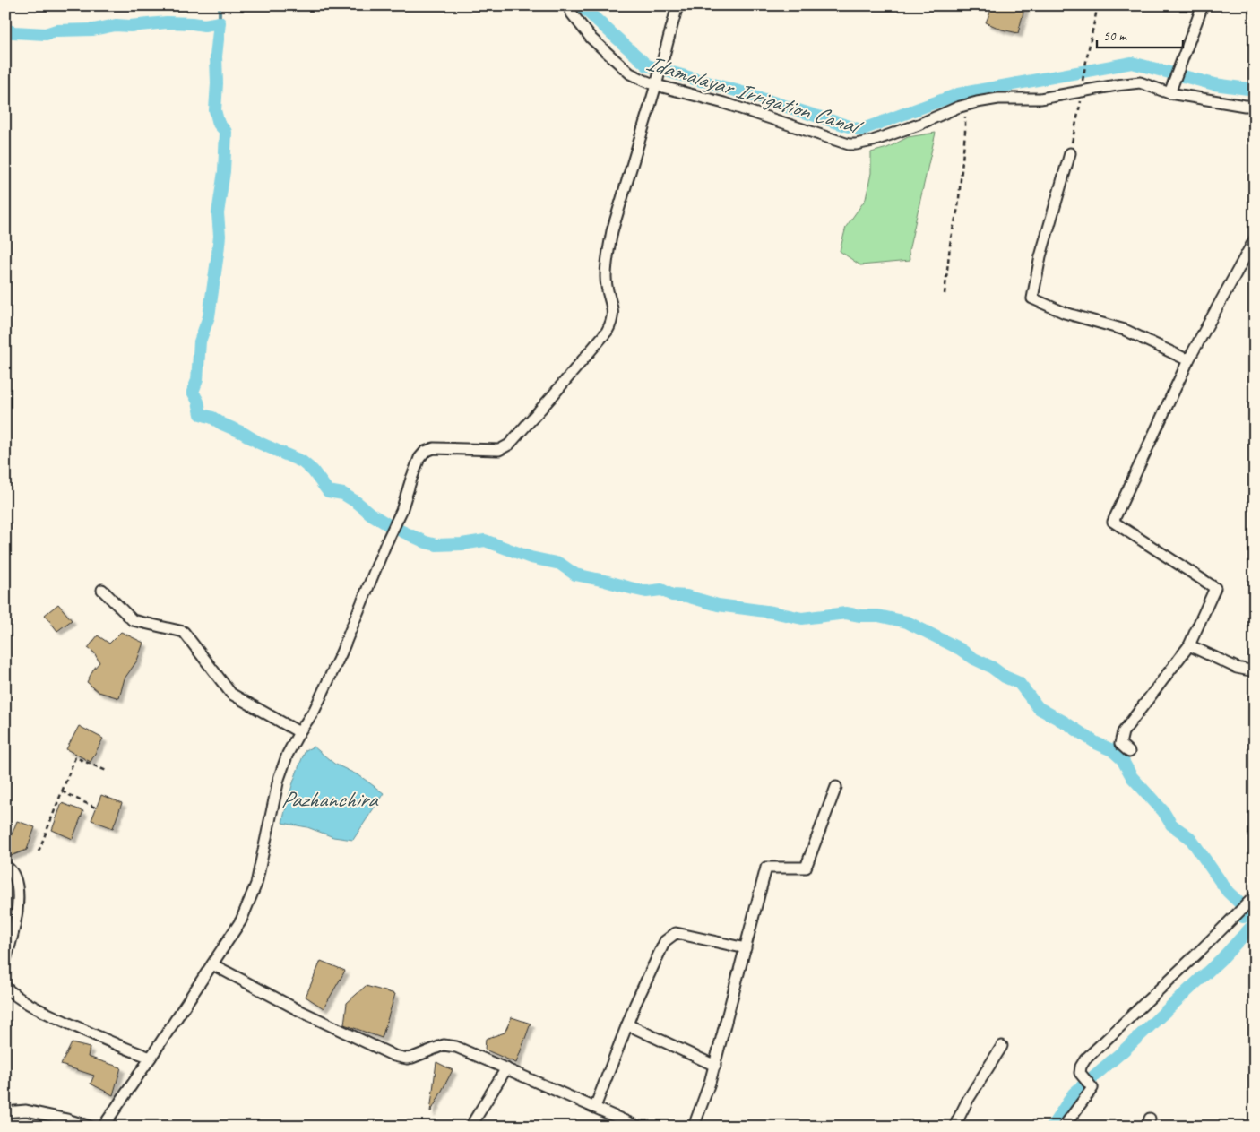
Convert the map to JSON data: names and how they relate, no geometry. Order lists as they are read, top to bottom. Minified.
{"water":["Idamalayar Irrigation Canal","Pazhanchira"],"scale_bar":"50 m"}
